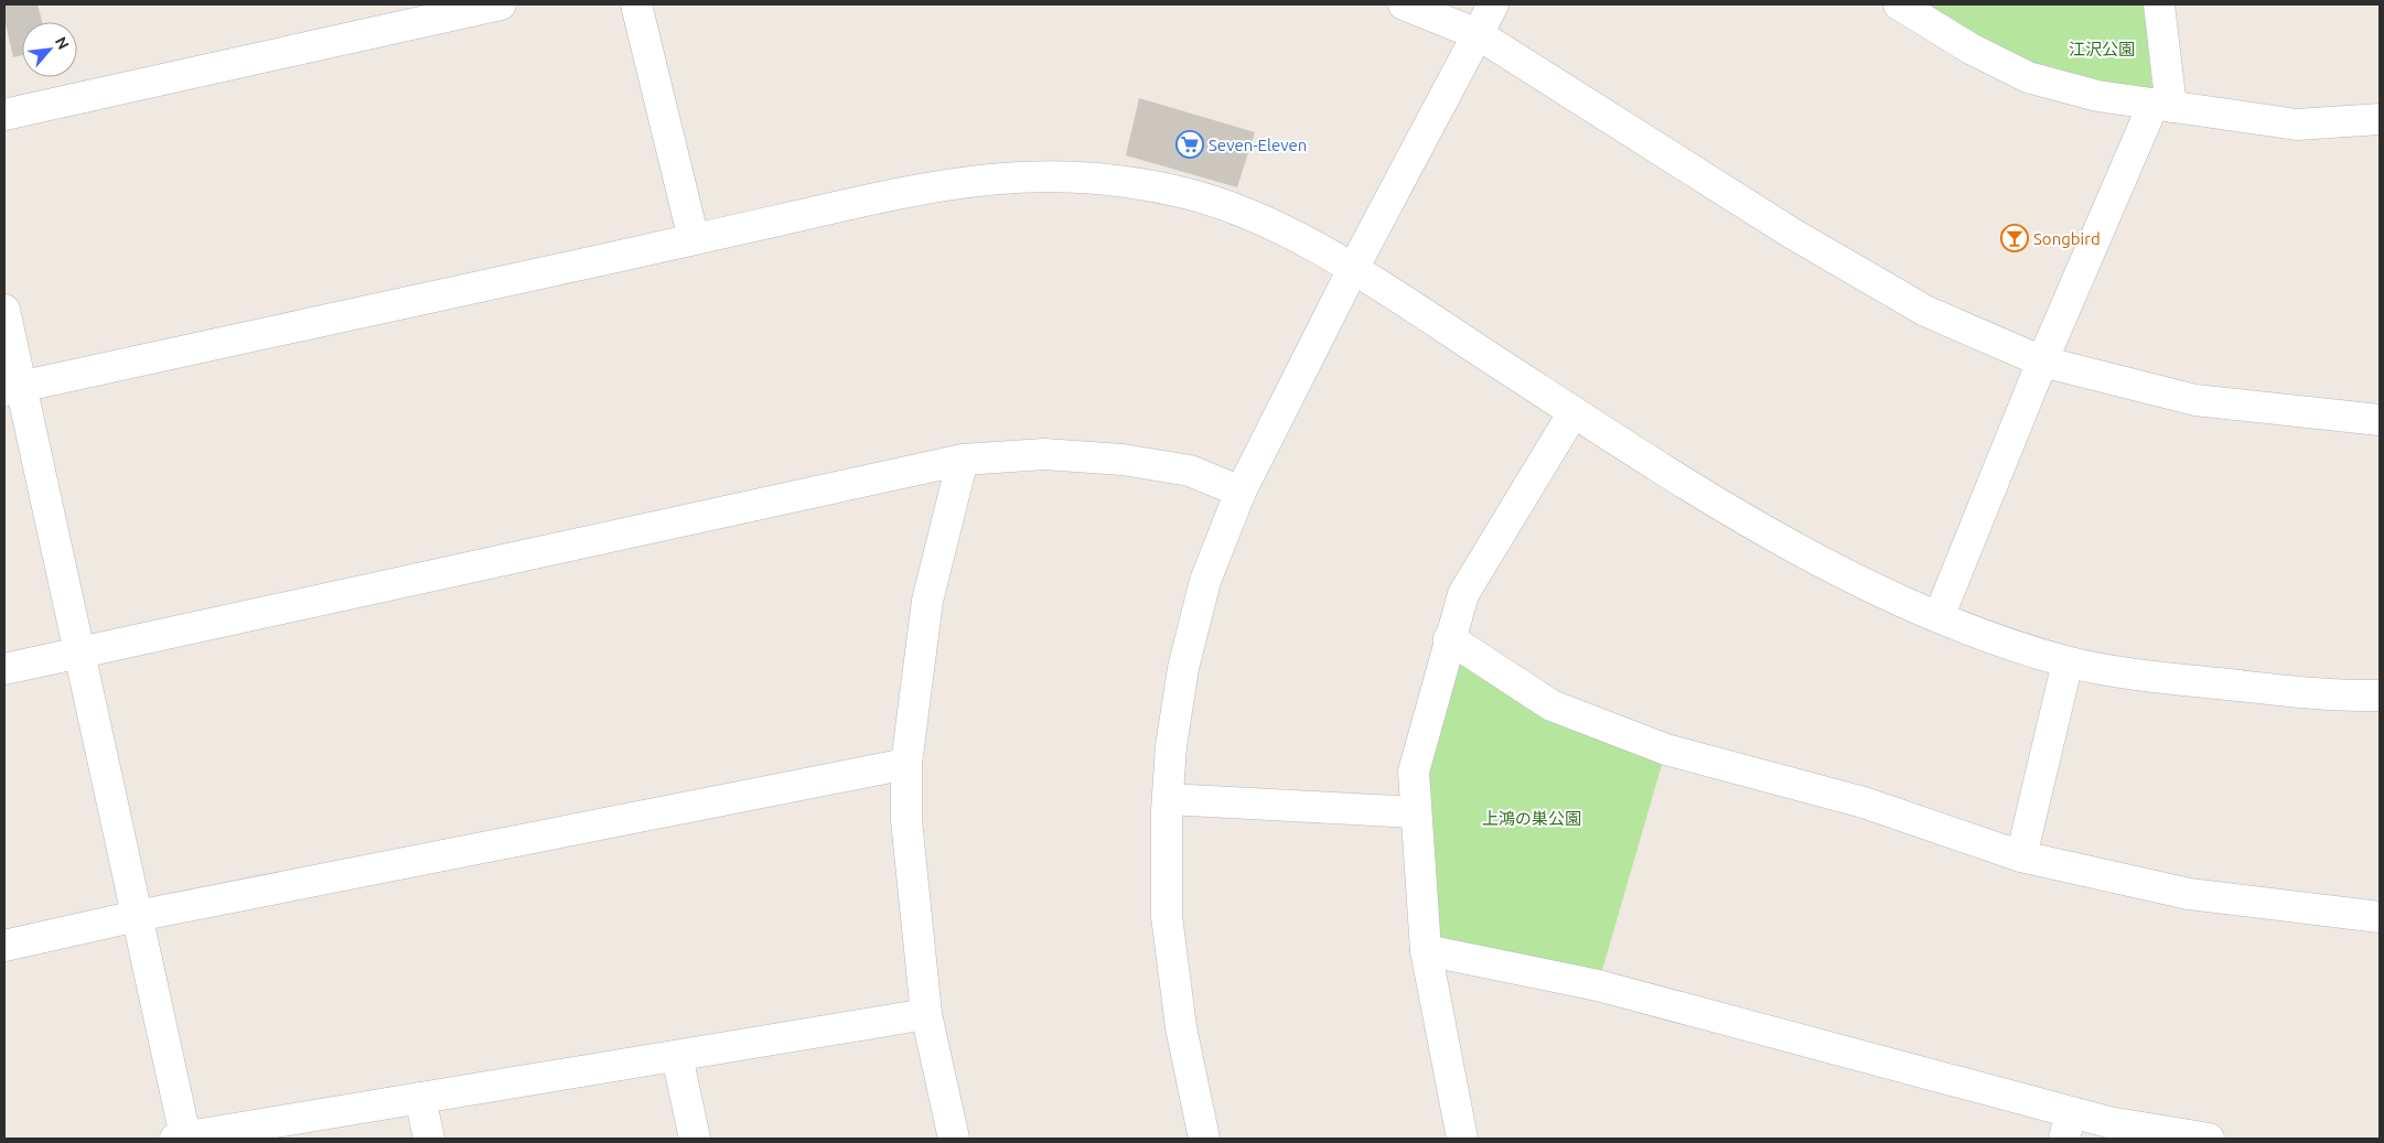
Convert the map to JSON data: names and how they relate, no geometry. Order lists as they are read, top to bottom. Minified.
{"parks":["江沢公園","上鴻の巣公園"],"places":{"supermarket":["Seven-Eleven"],"bar":["Songbird"]},"north":"top right"}
